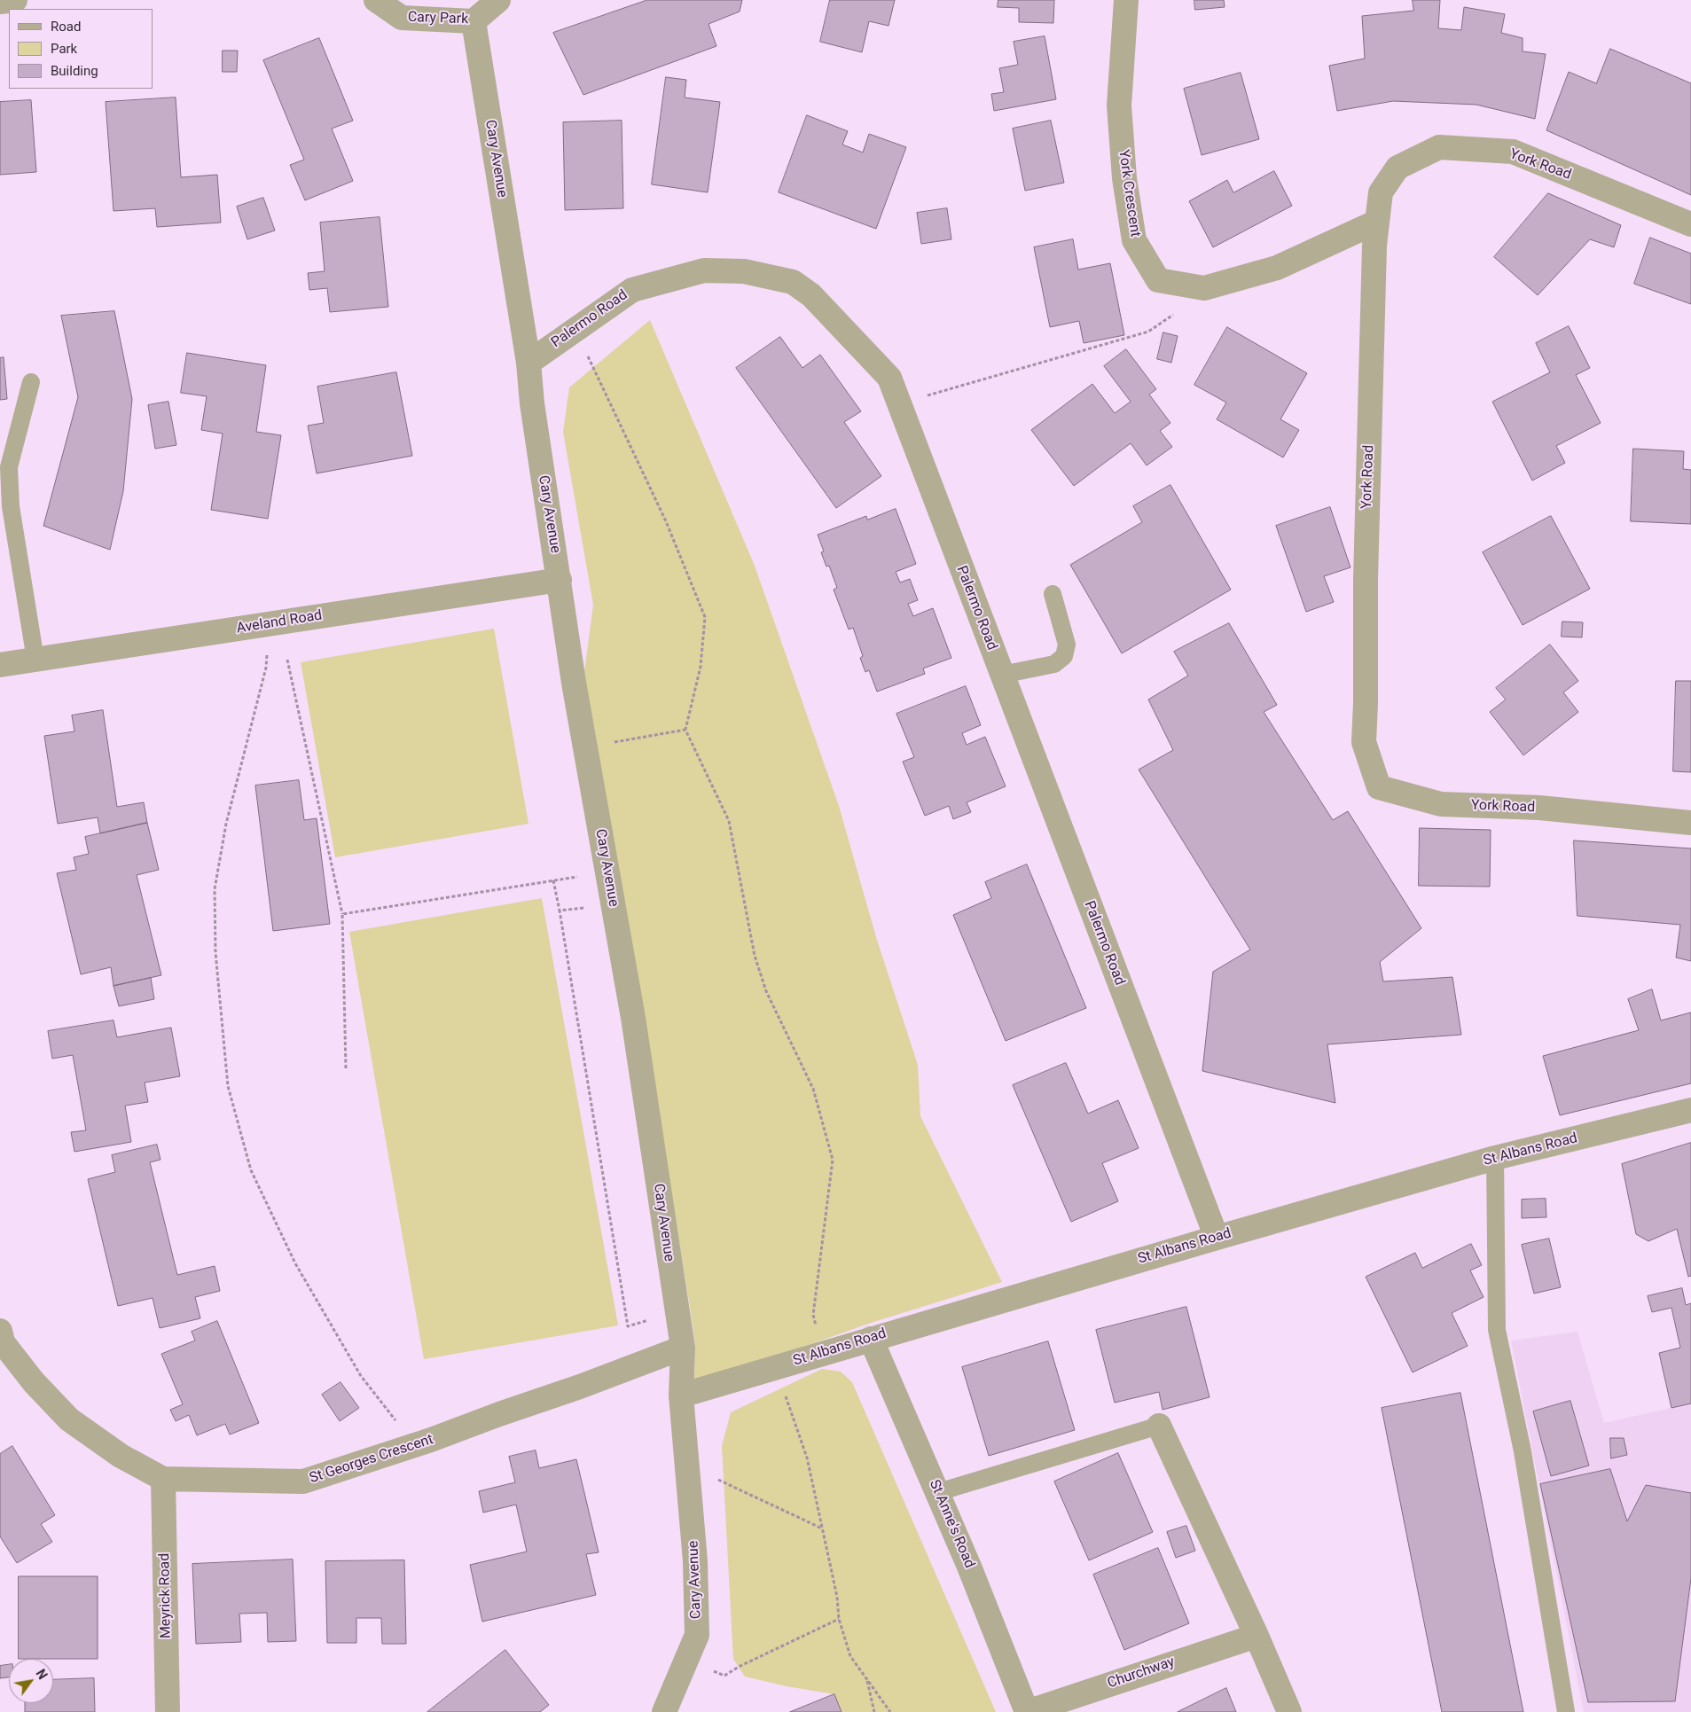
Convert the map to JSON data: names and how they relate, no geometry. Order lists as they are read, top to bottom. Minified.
{"streets":{"street":["Cary Park","Cary Avenue","York Road","York Crescent","Palermo Road","Aveland Road","St Albans Road","St Georges Crescent","St Anne's Road","Meyrick Road","Churchway"]},"crossings":[["Cary Park","Cary Avenue"],["Cary Avenue","Palermo Road"],["Cary Avenue","Aveland Road"],["Cary Avenue","St Albans Road"],["Cary Avenue","St Georges Crescent"],["York Road","York Crescent"],["Palermo Road","St Albans Road"],["St Albans Road","St Anne's Road"],["St Georges Crescent","Meyrick Road"],["St Anne's Road","Churchway"]],"legend":["Road","Park","Building"],"north":"top right"}
